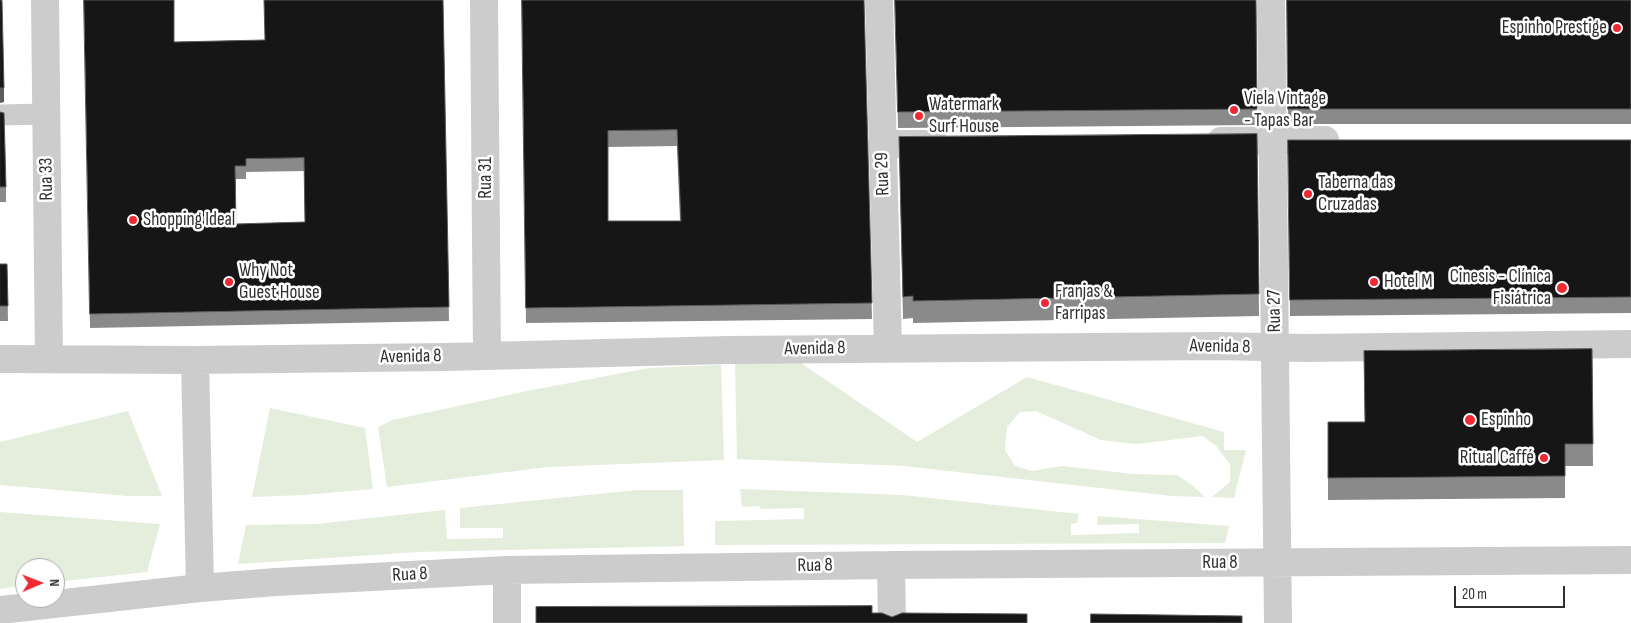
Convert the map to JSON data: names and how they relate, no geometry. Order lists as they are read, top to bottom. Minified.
{"streets":{"street":["Rua 29","Rua 31","Rua 33","Rua 27","Avenida 8","Rua 8"]},"crossings":[["Rua 29","Avenida 8"],["Rua 31","Avenida 8"],["Rua 33","Avenida 8"],["Rua 27","Avenida 8"],["Rua 27","Rua 8"]],"places":["Espinho Prestige","Viela Vintage - Tapas Bar","Watermark Surf House","Taberna das Cruzadas","Shopping Ideal","Why Not Guest House","Hotel M","Cinesis - Clínica Fisiátrica","Franjas & Farripas","Espinho","Ritual Caffé"],"scale_bar":"20 m","north":"right"}
